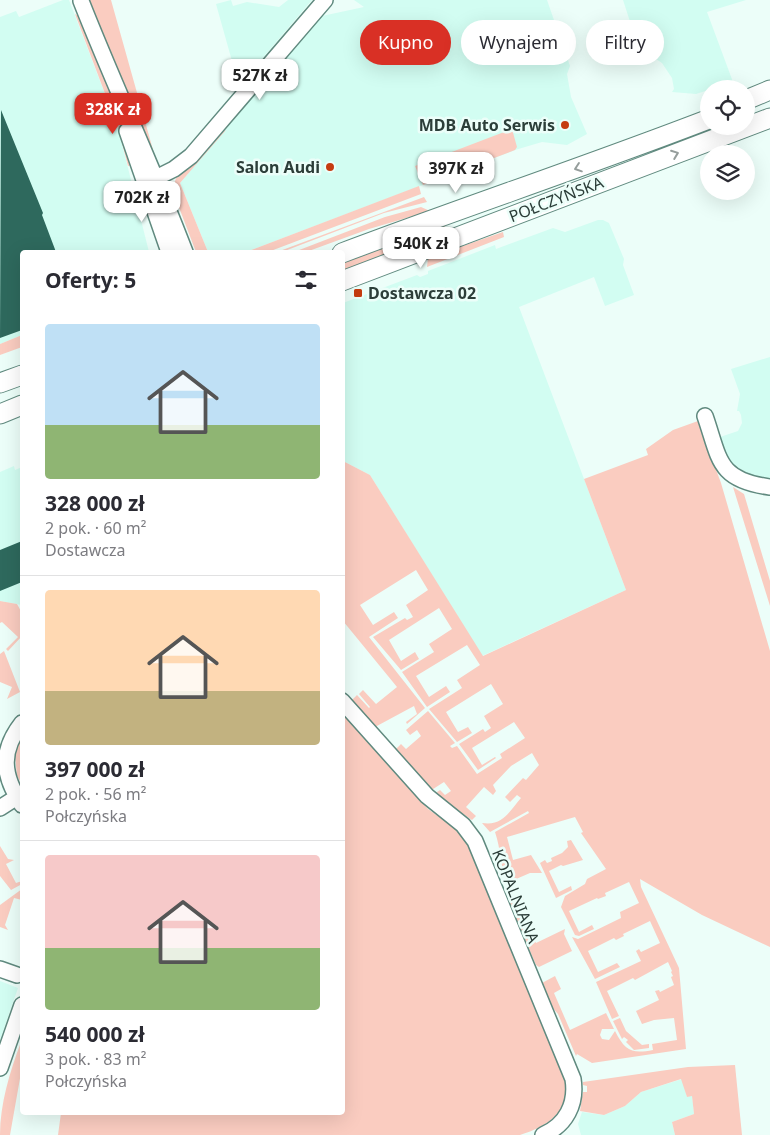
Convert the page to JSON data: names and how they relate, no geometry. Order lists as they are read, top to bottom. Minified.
{"streets":{"main road":["POŁCZYŃSKA"],"street":["KOPALNIANA"]},"places":{"other":["MDB Auto Serwis","Salon Audi"],"transit":["Dostawcza 02"]},"page":{"chip":["Kupno","Wynajem","Filtry"],"price":["527K zł","328K zł","397K zł","702K zł","540K zł"],"heading":"Oferty: 5","list":[{"name":"328 000 zł","note":"2 pok. · 60 m² · Dostawcza"},{"name":"397 000 zł","note":"2 pok. · 56 m² · Połczyńska"},{"name":"540 000 zł","note":"3 pok. · 83 m² · Połczyńska"}]}}
